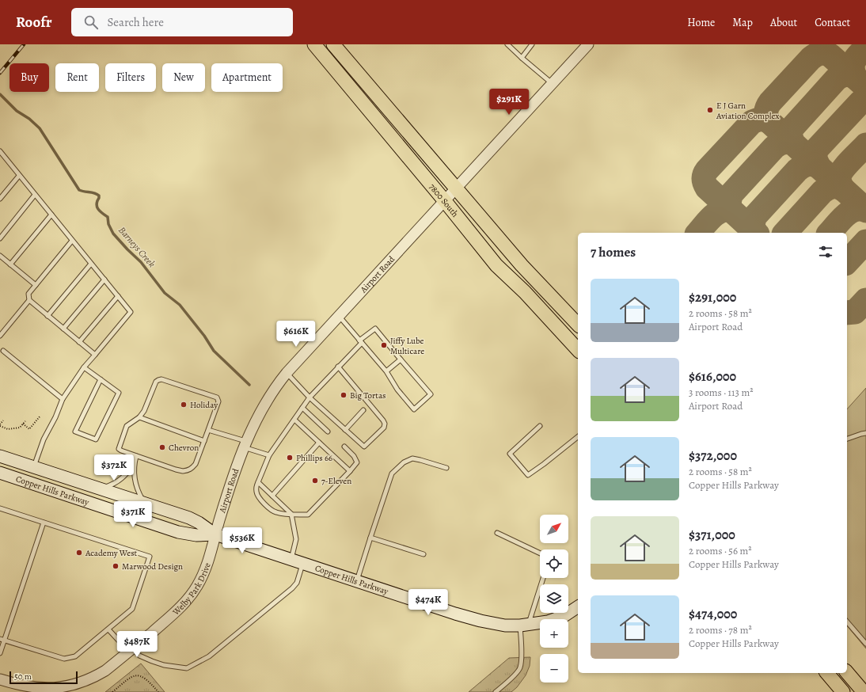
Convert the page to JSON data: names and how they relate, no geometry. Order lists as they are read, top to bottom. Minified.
{"streets":{"main road":["7800 South","Copper Hills Parkway"],"street":["Airport Road","Welby Park Drive"]},"crossings":[["7800 South","Airport Road"],["Airport Road","Copper Hills Parkway"],["Airport Road","Welby Park Drive"],["Copper Hills Parkway","Welby Park Drive"]],"water":["Barneys Creek"],"places":["E J Garn Aviation Complex","Jiffy Lube Multicare","Big Tortas","Holiday","Chevron","Phillips 66","7-Eleven","Academy West","Marwood Design"],"scale_bar":"50 m","north":"top right","page":{"header":"Roofr","search":"Search here","nav":["Home","Map","About","Contact"],"chip":["Buy","Rent","Filters","New","Apartment"],"price":["$291K","$616K","$372K","$371K","$536K","$474K","$487K"],"heading":"7 homes","list":[{"name":"$291,000","note":"2 rooms · 58 m² · Airport Road"},{"name":"$616,000","note":"3 rooms · 113 m² · Airport Road"},{"name":"$372,000","note":"2 rooms · 58 m² · Copper Hills Parkway"},{"name":"$371,000","note":"2 rooms · 56 m² · Copper Hills Parkway"},{"name":"$474,000","note":"2 rooms · 78 m² · Copper Hills Parkway"}],"map_buttons":["+","−"],"scale":"50 m"}}
